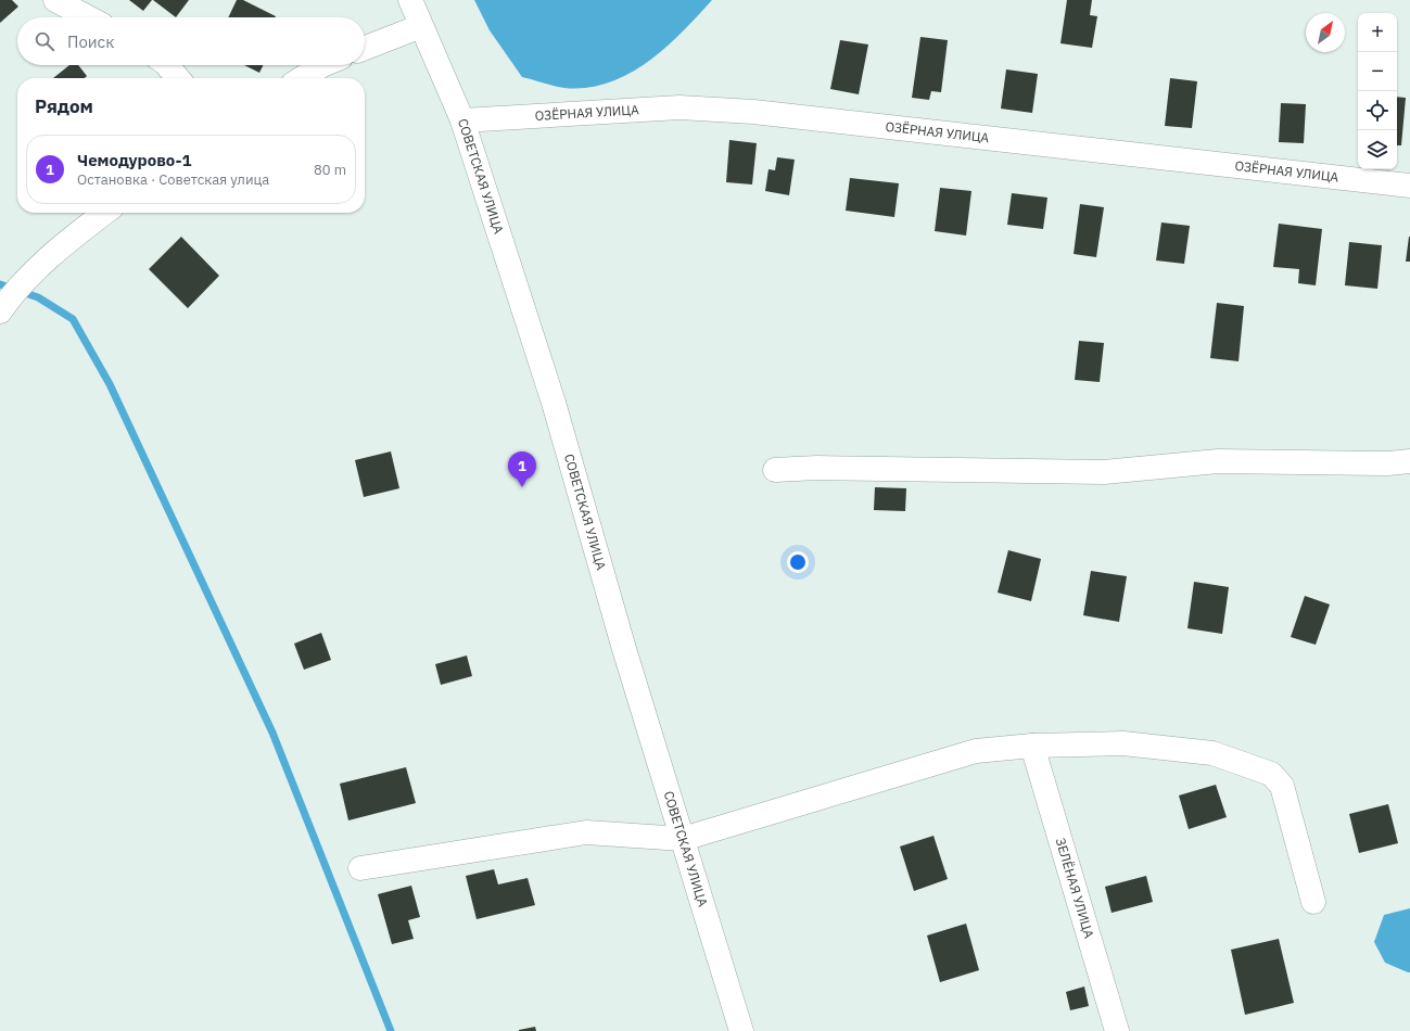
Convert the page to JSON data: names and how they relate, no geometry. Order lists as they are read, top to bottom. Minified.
{"streets":{"street":["ОЗЁРНАЯ УЛИЦА","СОВЕТСКАЯ УЛИЦА","ЗЕЛЁНАЯ УЛИЦА"]},"crossings":[["ОЗЁРНАЯ УЛИЦА","СОВЕТСКАЯ УЛИЦА"]],"north":"top right","page":{"map_buttons":["+","−"],"search":"Поиск","heading":"Рядом","list":[{"mark":"1","name":"Чемодурово-1","note":"Остановка · Советская улица","value":"80 m"}],"pins":"1"}}
